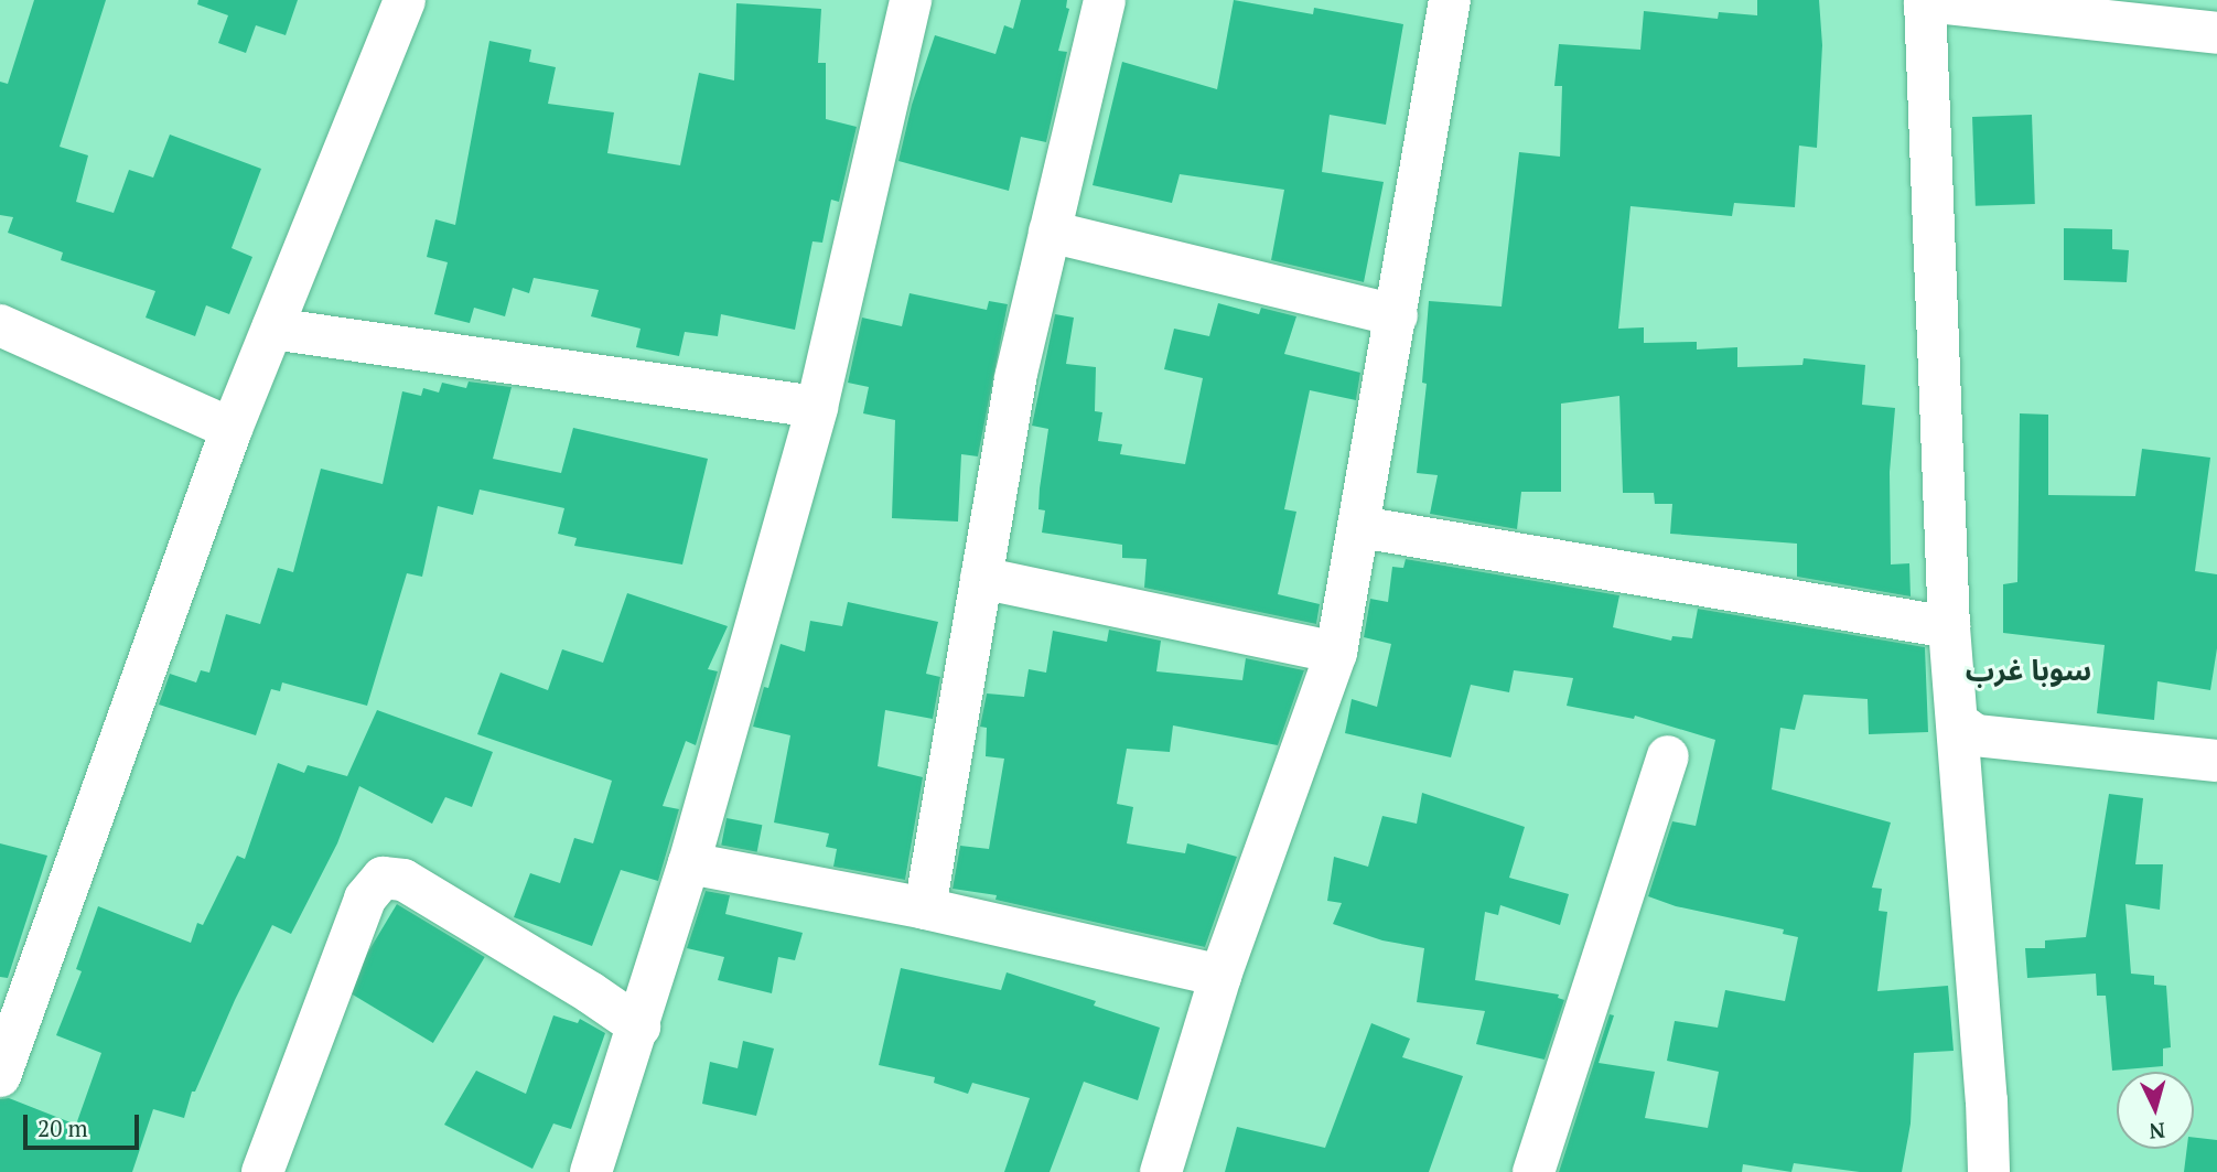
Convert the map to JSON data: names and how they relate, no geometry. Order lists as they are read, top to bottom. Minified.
{"districts":["سوبا غرب"],"scale_bar":"20 m","north":"bottom"}
